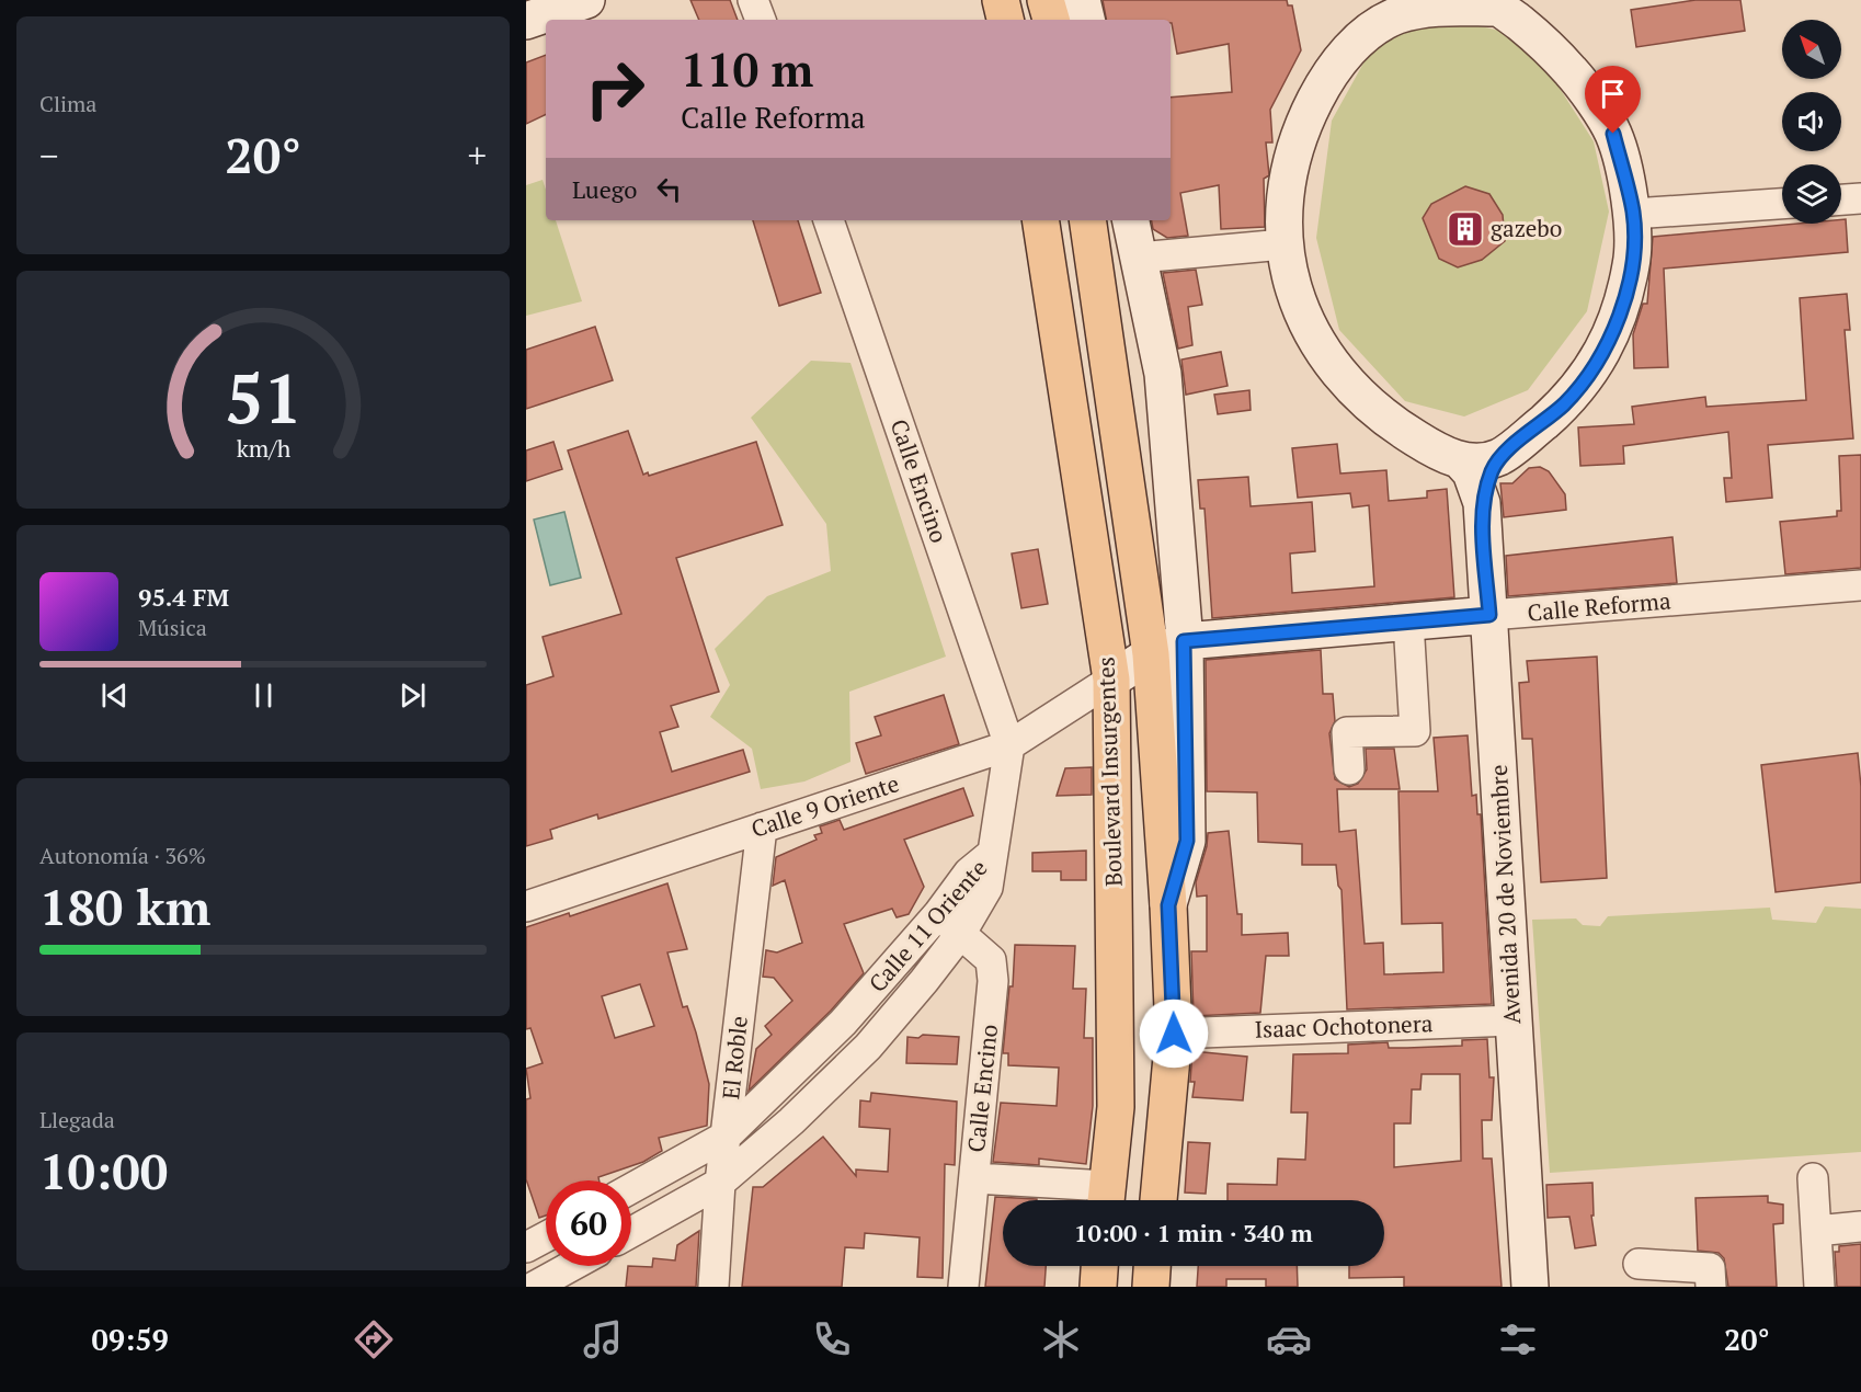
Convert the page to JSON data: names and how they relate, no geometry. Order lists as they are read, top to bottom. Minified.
{"streets":{"main road":["Boulevard Insurgentes"],"street":["Calle Encino","Calle Reforma","Calle 9 Oriente","Avenida 20 de Noviembre","Calle 11 Oriente","Isaac Ochotonera","El Roble"]},"crossings":[["Calle Encino","Calle 9 Oriente"],["Calle Encino","Calle 11 Oriente"],["Calle Reforma","Boulevard Insurgentes"],["Calle Reforma","Calle 9 Oriente"],["Calle Reforma","Avenida 20 de Noviembre"],["Boulevard Insurgentes","Calle 9 Oriente"],["Boulevard Insurgentes","Isaac Ochotonera"],["Calle 9 Oriente","El Roble"],["Avenida 20 de Noviembre","Isaac Ochotonera"],["Calle 11 Oriente","El Roble"]],"places":{"building":["gazebo"]},"north":"top left","page":{"tile":["Clima",["Autonomía · 36%","180 km"],["Llegada","10:00"]],"turn":["110 m","Calle Reforma"],"heat":["−","20°","+"],"then":"Luego","song":["95.4 FM","Música"],"limit":"60","trip":"10:00 · 1 min · 340 m","tabs":["09:59","20°"],"gauge":["51","km/h"]}}
